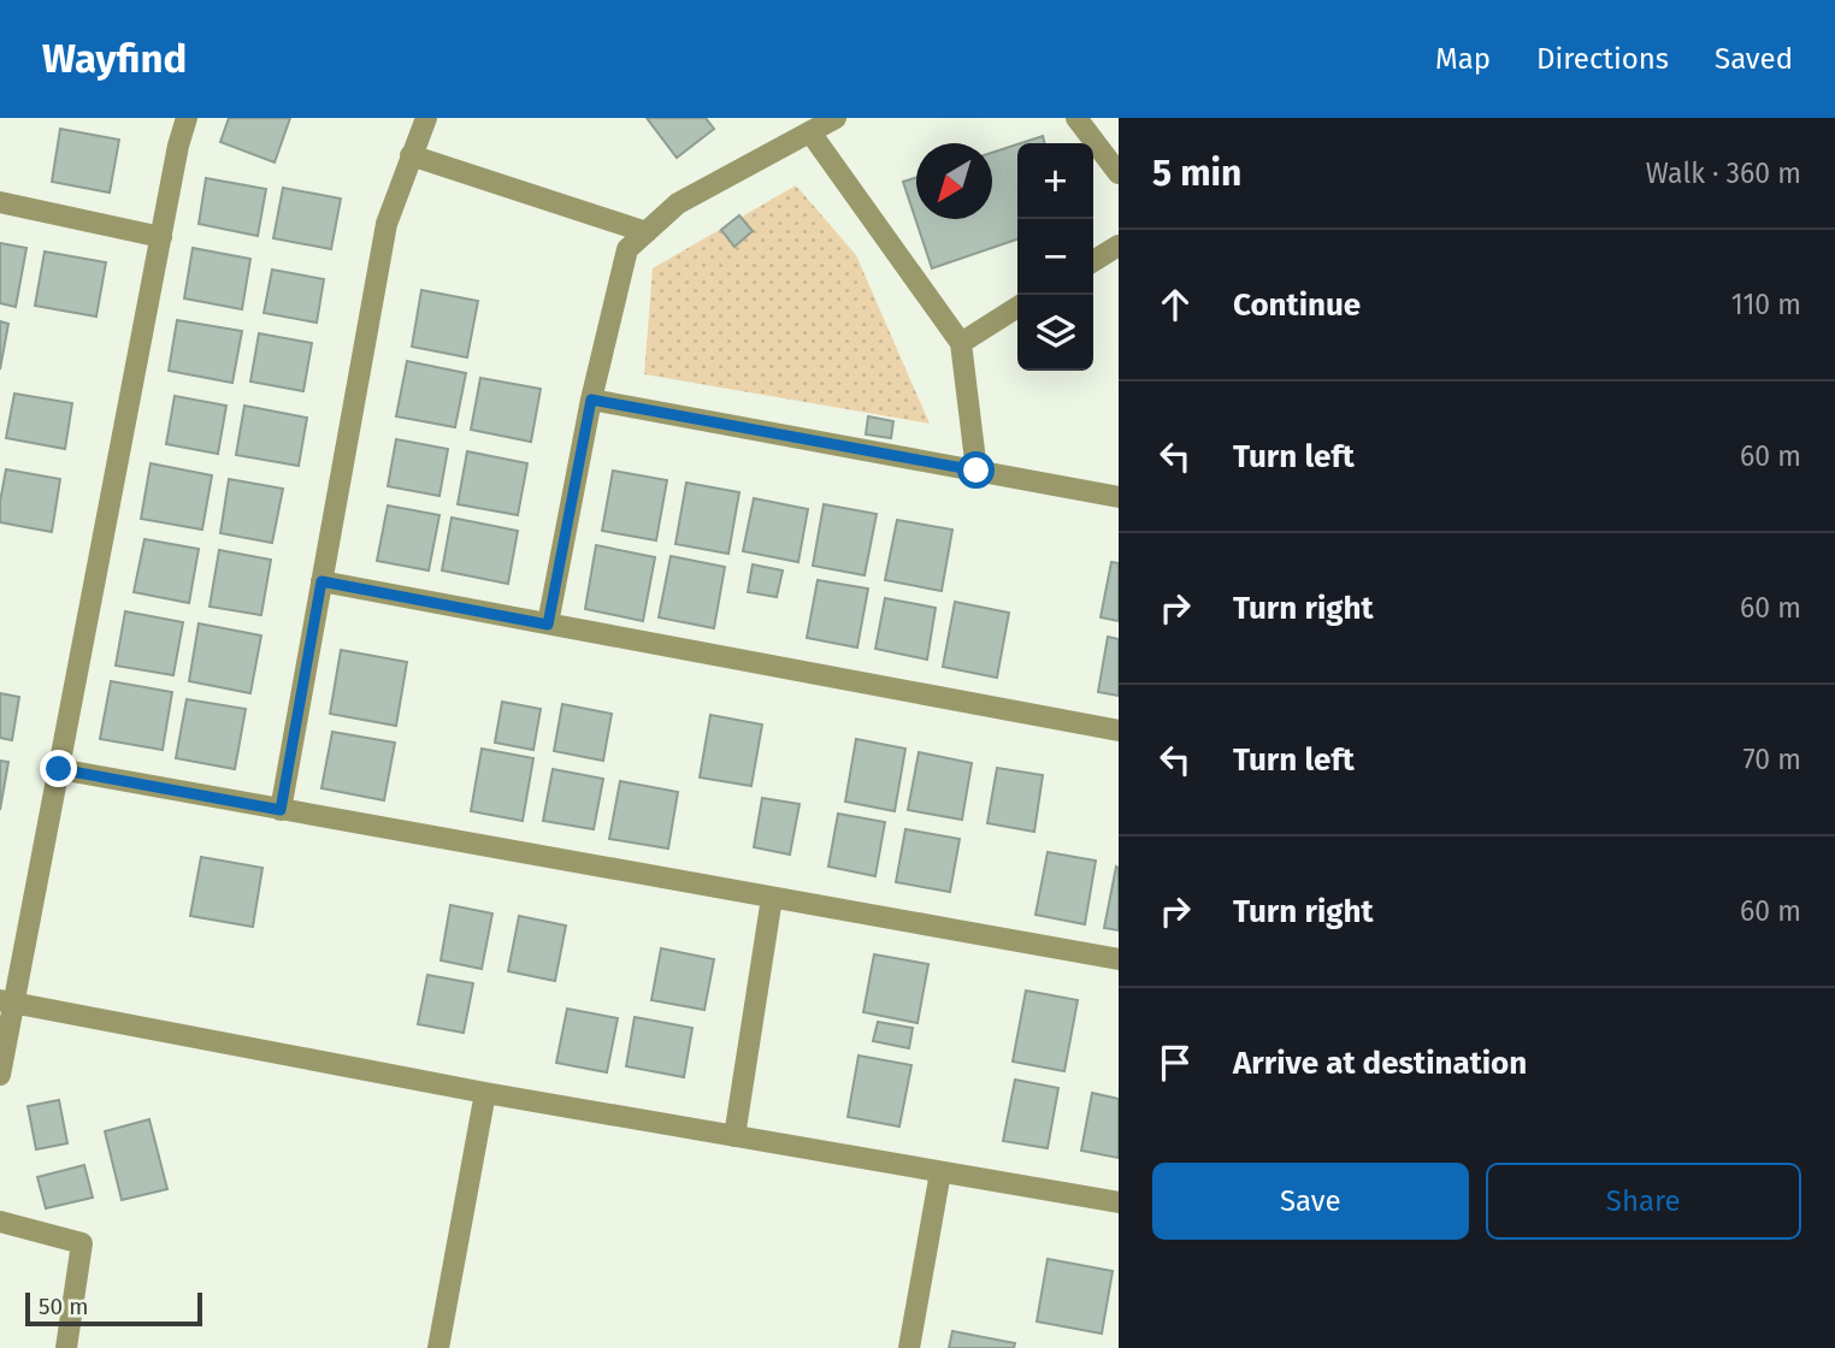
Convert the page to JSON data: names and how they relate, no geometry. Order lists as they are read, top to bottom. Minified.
{"scale_bar":"50 m","north":"bottom left","page":{"header":"Wayfind","nav":["Map","Directions","Saved"],"heading":["5 min","Walk · 360 m"],"map_buttons":["+","−"],"list":[["Continue","110 m"],["Turn left","60 m"],["Turn right","60 m"],["Turn left","70 m"],["Turn right","60 m"],"Arrive at destination"],"buttons":["Save","Share"],"scale":"50 m"}}
